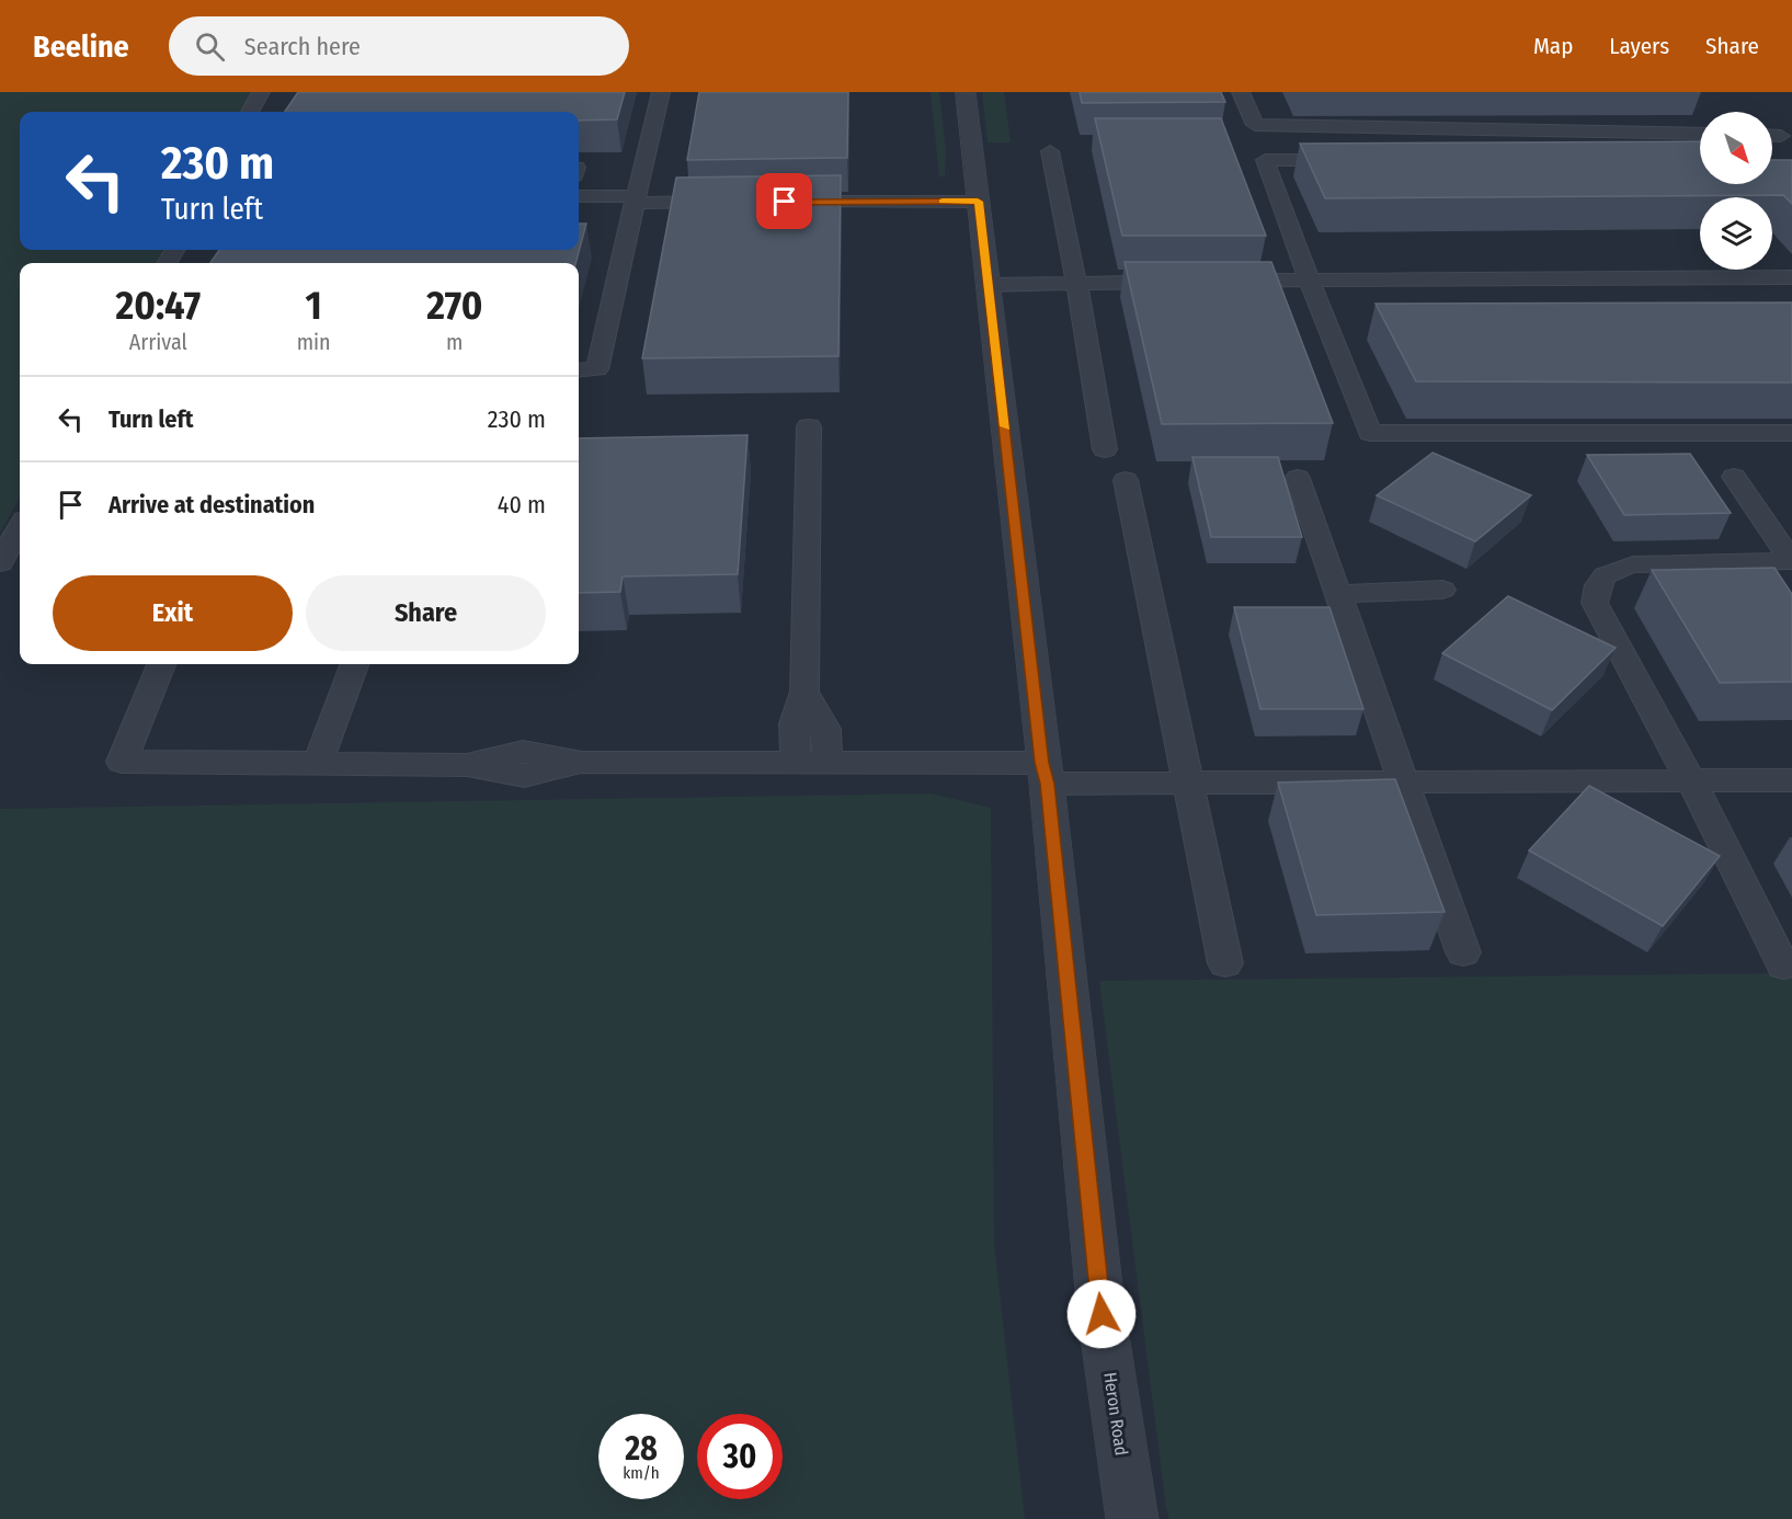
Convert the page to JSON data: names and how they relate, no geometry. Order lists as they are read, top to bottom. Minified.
{"streets":{"street":["Heron Road"]},"north":"bottom right","page":{"header":"Beeline","search":"Search here","nav":["Map","Layers","Share"],"turn":["230 m","Turn left"],"eta":["20:47","Arrival","1","min","270","m"],"list":[{"name":"Turn left","value":"230 m"},{"name":"Arrive at destination","value":"40 m"}],"buttons":["Exit","Share"],"speed":"28 km/h","limit":"30"}}
